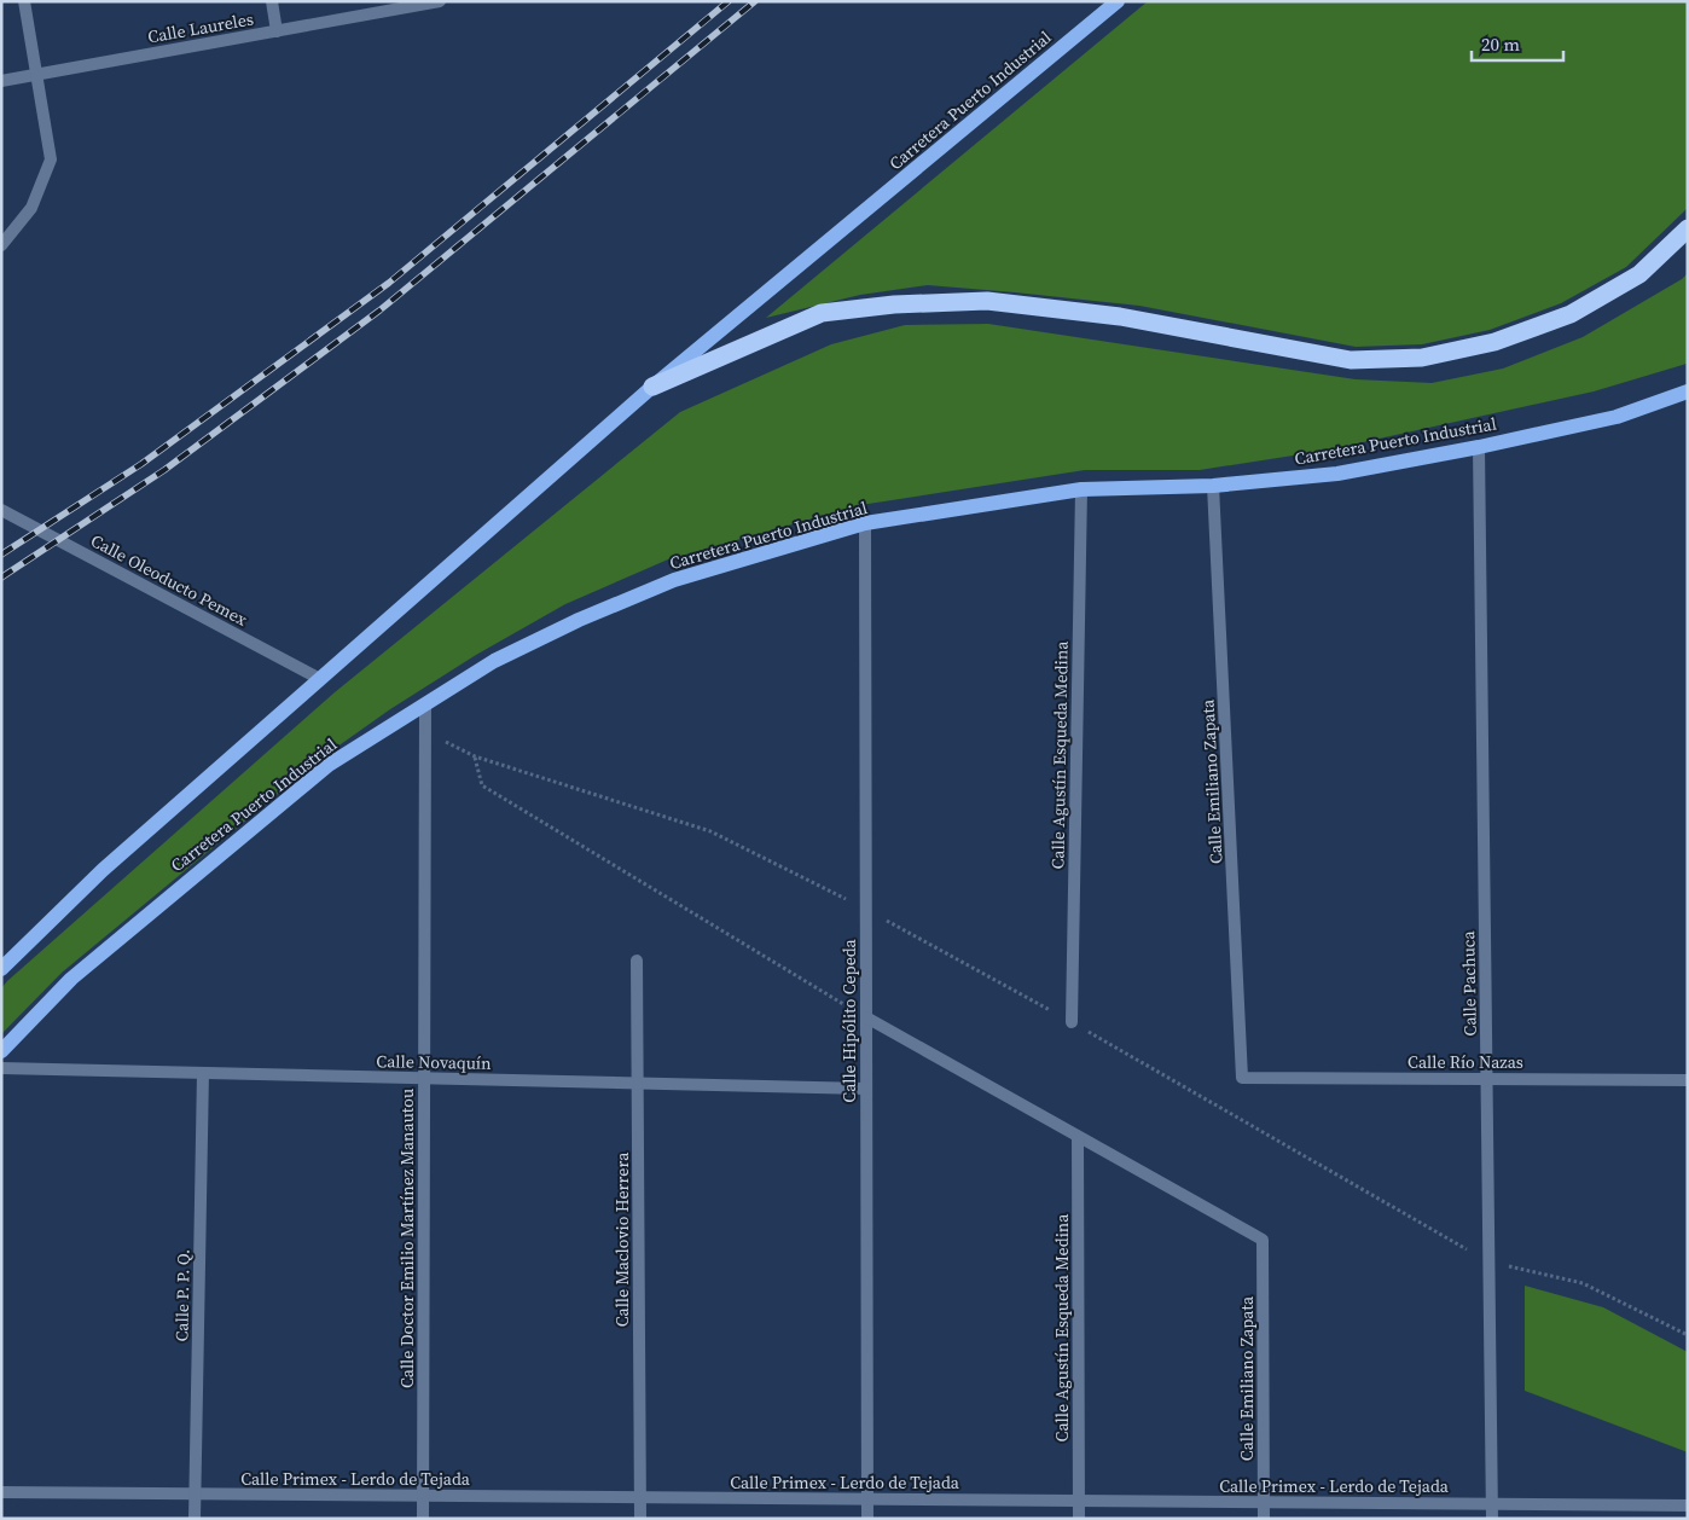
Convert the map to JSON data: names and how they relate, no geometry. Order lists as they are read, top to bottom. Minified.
{"streets":{"main road":["Carretera Puerto Industrial"],"street":["Calle Laureles","Calle Oleoducto Pemex","Calle Agustín Esqueda Medina","Calle Emiliano Zapata","Calle Pachuca","Calle Hipólito Cepeda","Calle Novaquín","Calle Río Nazas","Calle Doctor Emilio Martínez Manautou","Calle Maclovio Herrera","Calle P. P. Q.","Calle Primex - Lerdo de Tejada"]},"crossings":[["Carretera Puerto Industrial","Calle Oleoducto Pemex"],["Carretera Puerto Industrial","Calle Agustín Esqueda Medina"],["Carretera Puerto Industrial","Calle Emiliano Zapata"],["Carretera Puerto Industrial","Calle Pachuca"],["Carretera Puerto Industrial","Calle Hipólito Cepeda"],["Carretera Puerto Industrial","Calle Doctor Emilio Martínez Manautou"],["Calle Agustín Esqueda Medina","Calle Emiliano Zapata"],["Calle Agustín Esqueda Medina","Calle Primex - Lerdo de Tejada"],["Calle Emiliano Zapata","Calle Río Nazas"],["Calle Emiliano Zapata","Calle Primex - Lerdo de Tejada"],["Calle Pachuca","Calle Río Nazas"],["Calle Pachuca","Calle Primex - Lerdo de Tejada"],["Calle Hipólito Cepeda","Calle Novaquín"],["Calle Hipólito Cepeda","Calle Primex - Lerdo de Tejada"],["Calle Novaquín","Calle Doctor Emilio Martínez Manautou"],["Calle Novaquín","Calle Maclovio Herrera"],["Calle Novaquín","Calle P. P. Q."],["Calle Doctor Emilio Martínez Manautou","Calle Primex - Lerdo de Tejada"],["Calle Maclovio Herrera","Calle Primex - Lerdo de Tejada"],["Calle P. P. Q.","Calle Primex - Lerdo de Tejada"]],"scale_bar":"20 m"}
